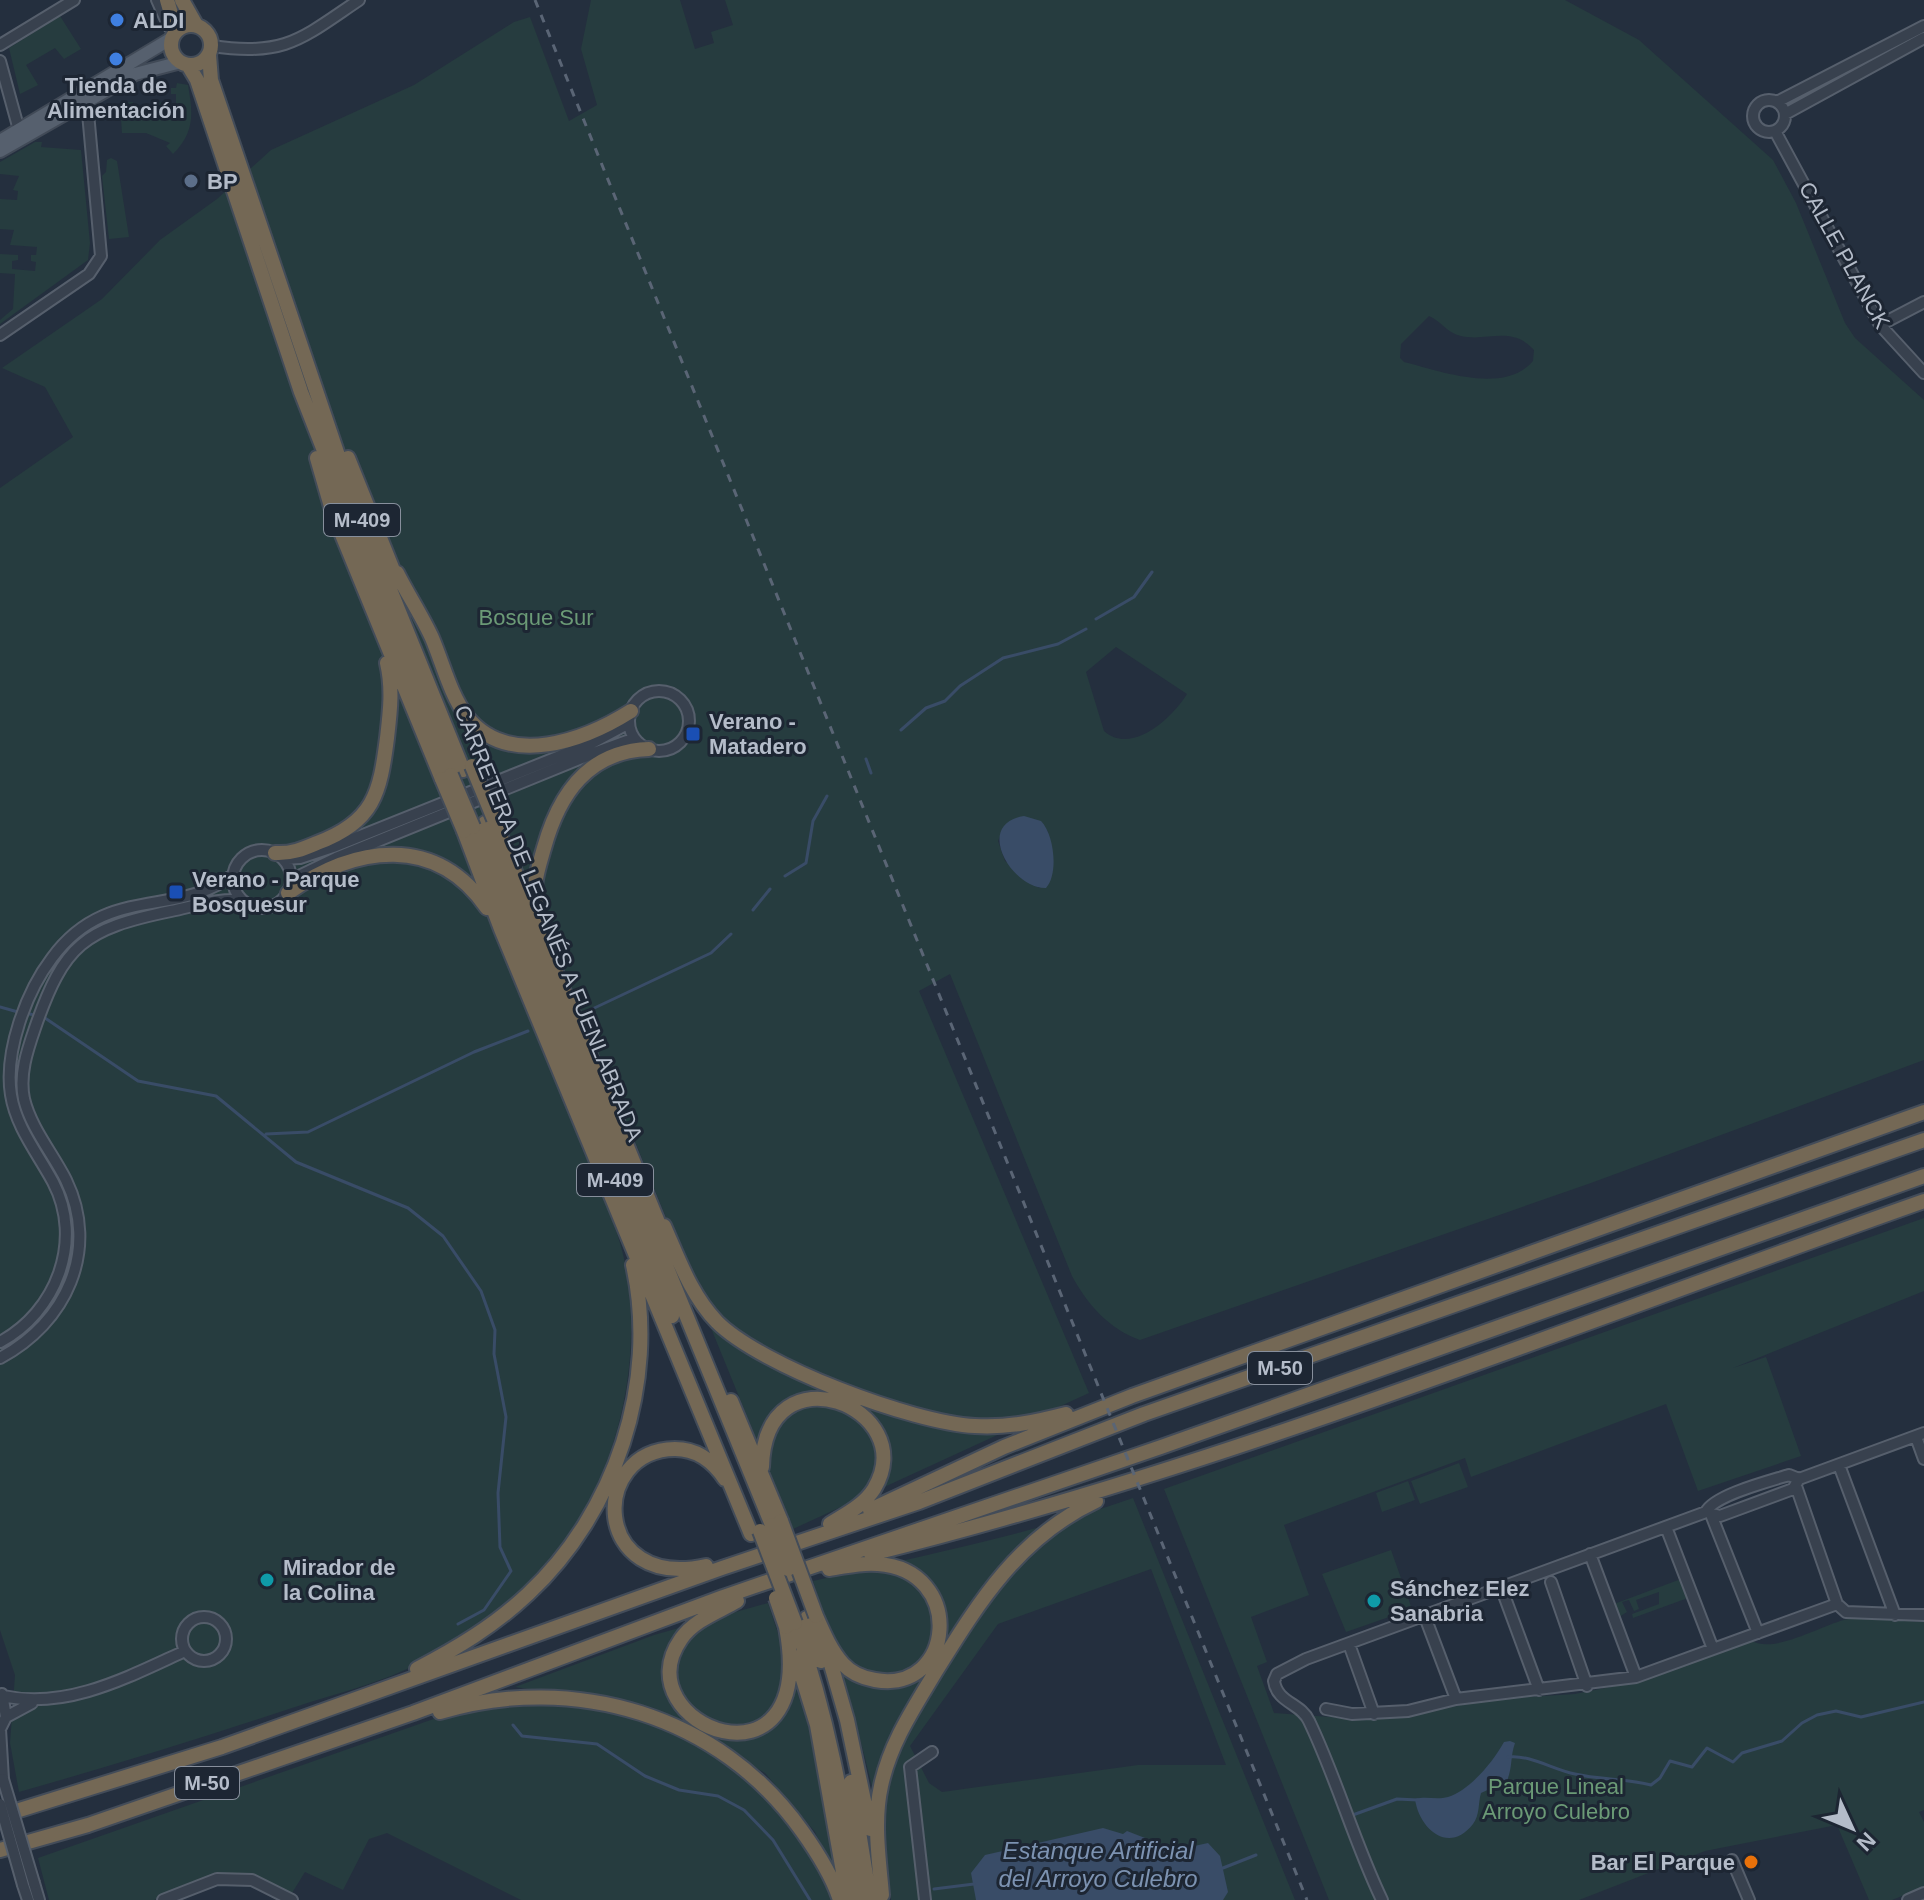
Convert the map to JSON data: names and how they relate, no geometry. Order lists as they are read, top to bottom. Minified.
{"streets":{"highway":["M-409","CARRETERA DE LEGANÉS A FUENLABRADA","M-50"],"street":["CALLE PLANCK"]},"crossings":[["M-409","CARRETERA DE LEGANÉS A FUENLABRADA"]],"water":["Estanque Artificial del Arroyo Culebro"],"parks":["Bosque Sur","Parque Lineal Arroyo Culebro"],"places":{"other":["ALDI","Tienda de Alimentación","BP","Mirador de la Colina","Sánchez Elez Sanabria","Bar El Parque"],"transit":["Verano - Matadero","Verano - Parque Bosquesur"]},"north":"bottom right"}
